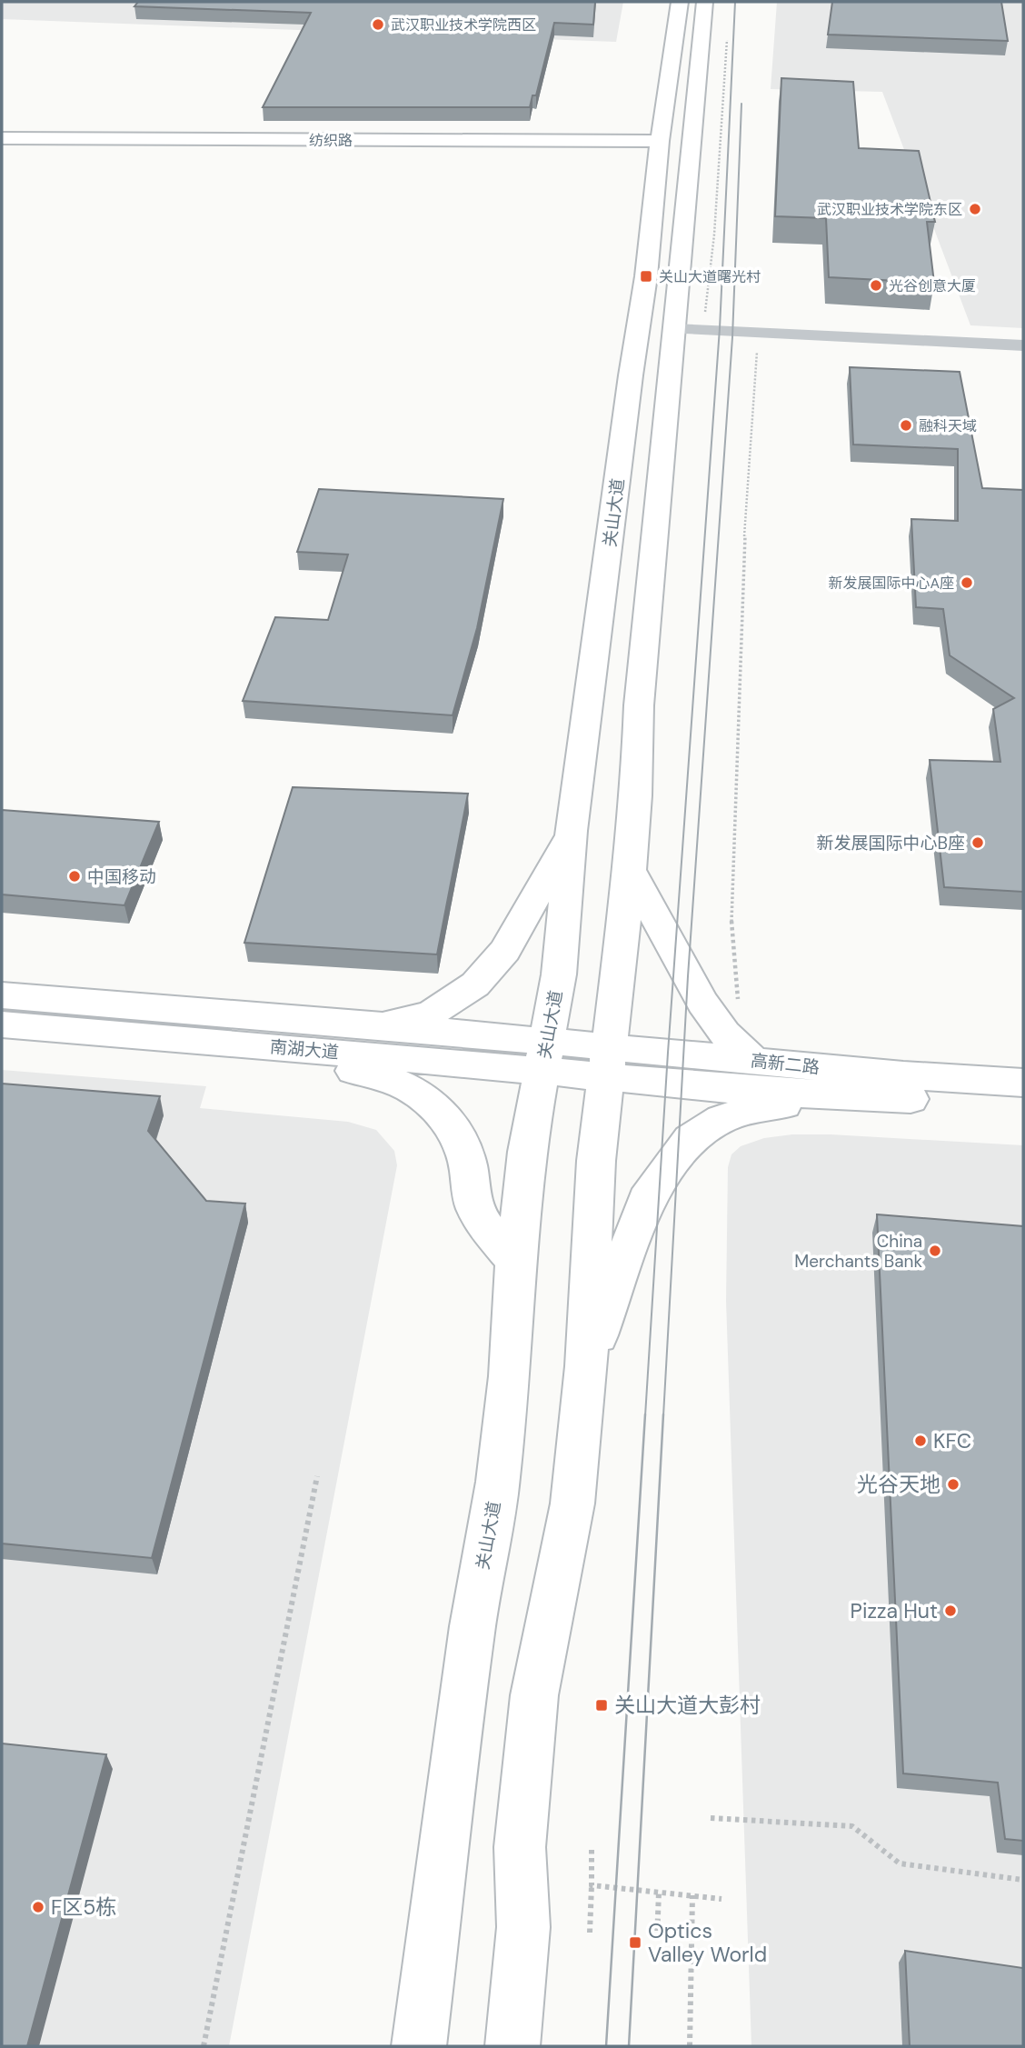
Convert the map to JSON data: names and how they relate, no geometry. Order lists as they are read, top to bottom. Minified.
{"streets":{"main road":["纺织路","关山大道","南湖大道","高新二路"]},"crossings":[["纺织路","关山大道"],["关山大道","南湖大道"],["南湖大道","高新二路"]],"places":{"other":["武汉职业技术学院西区","武汉职业技术学院东区","光谷创意大厦","融科天域","新发展国际中心A座","新发展国际中心B座","中国移动","China Merchants Bank","KFC","光谷天地","Pizza Hut","F区5栋"],"transit":["关山大道曙光村","关山大道大彭村","Optics Valley World"]}}
